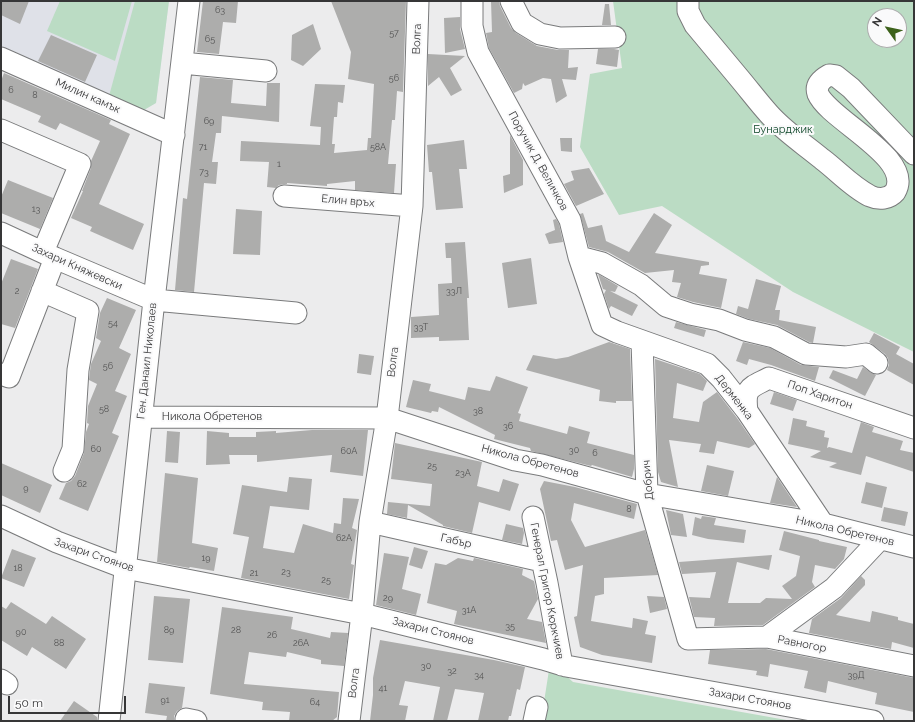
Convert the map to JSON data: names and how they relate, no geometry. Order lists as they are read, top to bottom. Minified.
{"streets":{"street":["Волга","Милин камък","Поручик Д. Величков","Елин връх","Захари Княжевски","Ген. Данаил Николаев","Поп Харитон","Дерменка","Никола Обретенов","Добрич","Габър","Захари Стоянов","Генерал Григор Кюркчиев","Равногор"]},"crossings":[["Волга","Елин връх"],["Волга","Никола Обретенов"],["Волга","Габър"],["Волга","Захари Стоянов"],["Милин камък","Ген. Данаил Николаев"],["Поручик Д. Величков","Дерменка"],["Захари Княжевски","Ген. Данаил Николаев"],["Ген. Данаил Николаев","Никола Обретенов"],["Ген. Данаил Николаев","Захари Стоянов"],["Поп Харитон","Дерменка"],["Дерменка","Никола Обретенов"],["Дерменка","Добрич"],["Никола Обретенов","Добрич"],["Добрич","Равногор"],["Габър","Генерал Григор Кюркчиев"],["Захари Стоянов","Генерал Григор Кюркчиев"]],"parks":["Бунарджик"],"house_numbers":["63","57","65","56","6","8","69","71","58А","1","73","13","2","33Л","54","33Т","56","58","38","36","60","30","60А","6","25","23А","62","9","8","62А","19","18","23","21","25","29","31А","35","89","28","90","26","88","26А","30","32","34","39Д","41","91","64"],"scale_bar":"50 m","north":"top left"}
